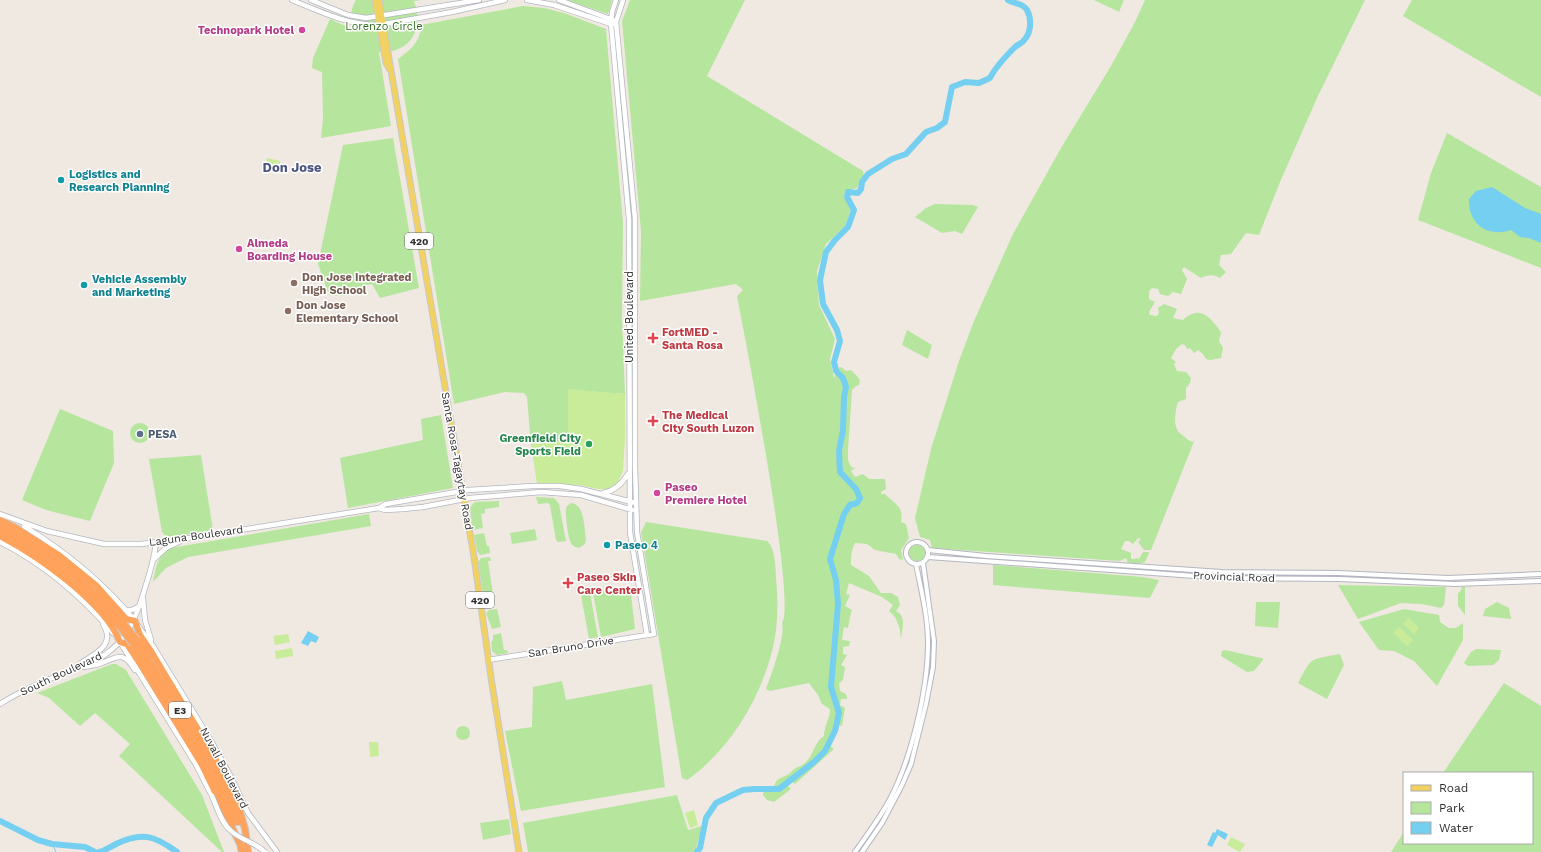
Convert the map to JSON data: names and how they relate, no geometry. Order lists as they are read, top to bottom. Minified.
{"streets":{"highway":["E3"],"main road":["420","United Boulevard","Santa Rosa-Tagaytay Road","Laguna Boulevard","San Bruno Drive","South Boulevard","Nuvali Boulevard"],"street":["Provincial Road"]},"crossings":[["United Boulevard","Laguna Boulevard"],["United Boulevard","San Bruno Drive"],["Santa Rosa-Tagaytay Road","Laguna Boulevard"],["Santa Rosa-Tagaytay Road","San Bruno Drive"],["Laguna Boulevard","South Boulevard"],["Laguna Boulevard","Nuvali Boulevard"],["South Boulevard","Nuvali Boulevard"]],"districts":["Don Jose"],"parks":["Lorenzo Circle"],"places":{"other":["Technopark Hotel","Logistics and Research Planning","Almeda Boarding House","Don Jose Integrated High School","Vehicle Assembly and Marketing","Don Jose Elementary School","PESA","Greenfield City Sports Field","Paseo Premiere Hotel","Paseo 4"],"health":["FortMED - Santa Rosa","The Medical City South Luzon","Paseo Skin Care Center"]},"legend":["Road","Park","Water"]}
